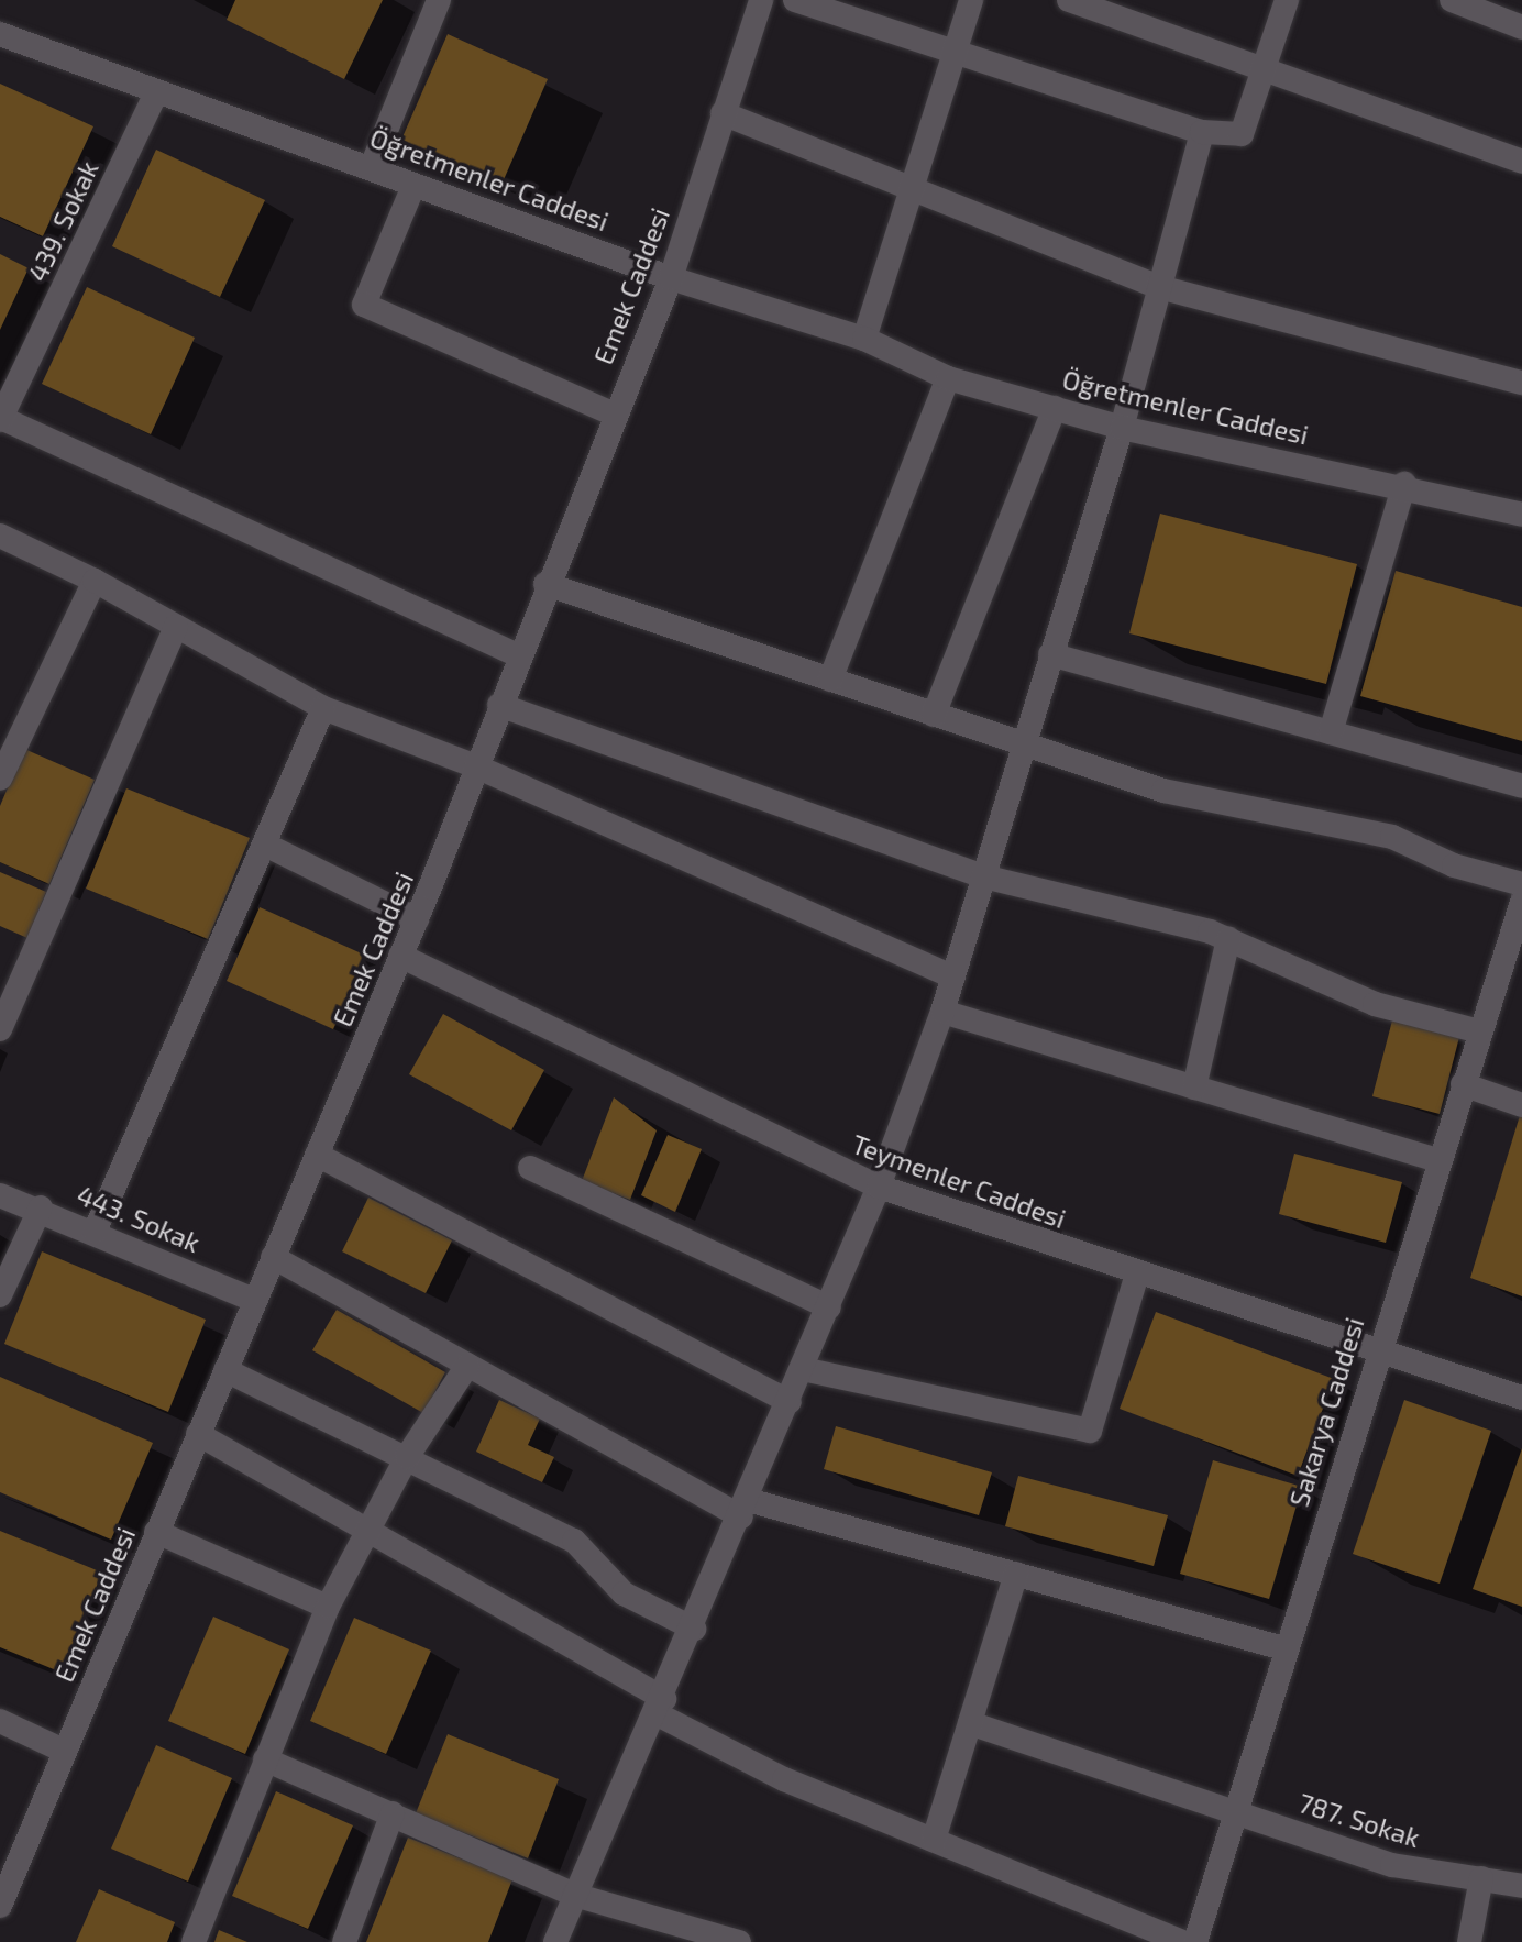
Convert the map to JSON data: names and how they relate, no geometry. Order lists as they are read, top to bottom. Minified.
{"streets":{"street":["Öğretmenler Caddesi","439. Sokak","Emek Caddesi","Teymenler Caddesi","443. Sokak","Sakarya Caddesi","787. Sokak"]},"crossings":[["Öğretmenler Caddesi","439. Sokak"],["Öğretmenler Caddesi","Emek Caddesi"],["Emek Caddesi","Teymenler Caddesi"],["Emek Caddesi","443. Sokak"],["Teymenler Caddesi","Sakarya Caddesi"],["Sakarya Caddesi","787. Sokak"]]}
